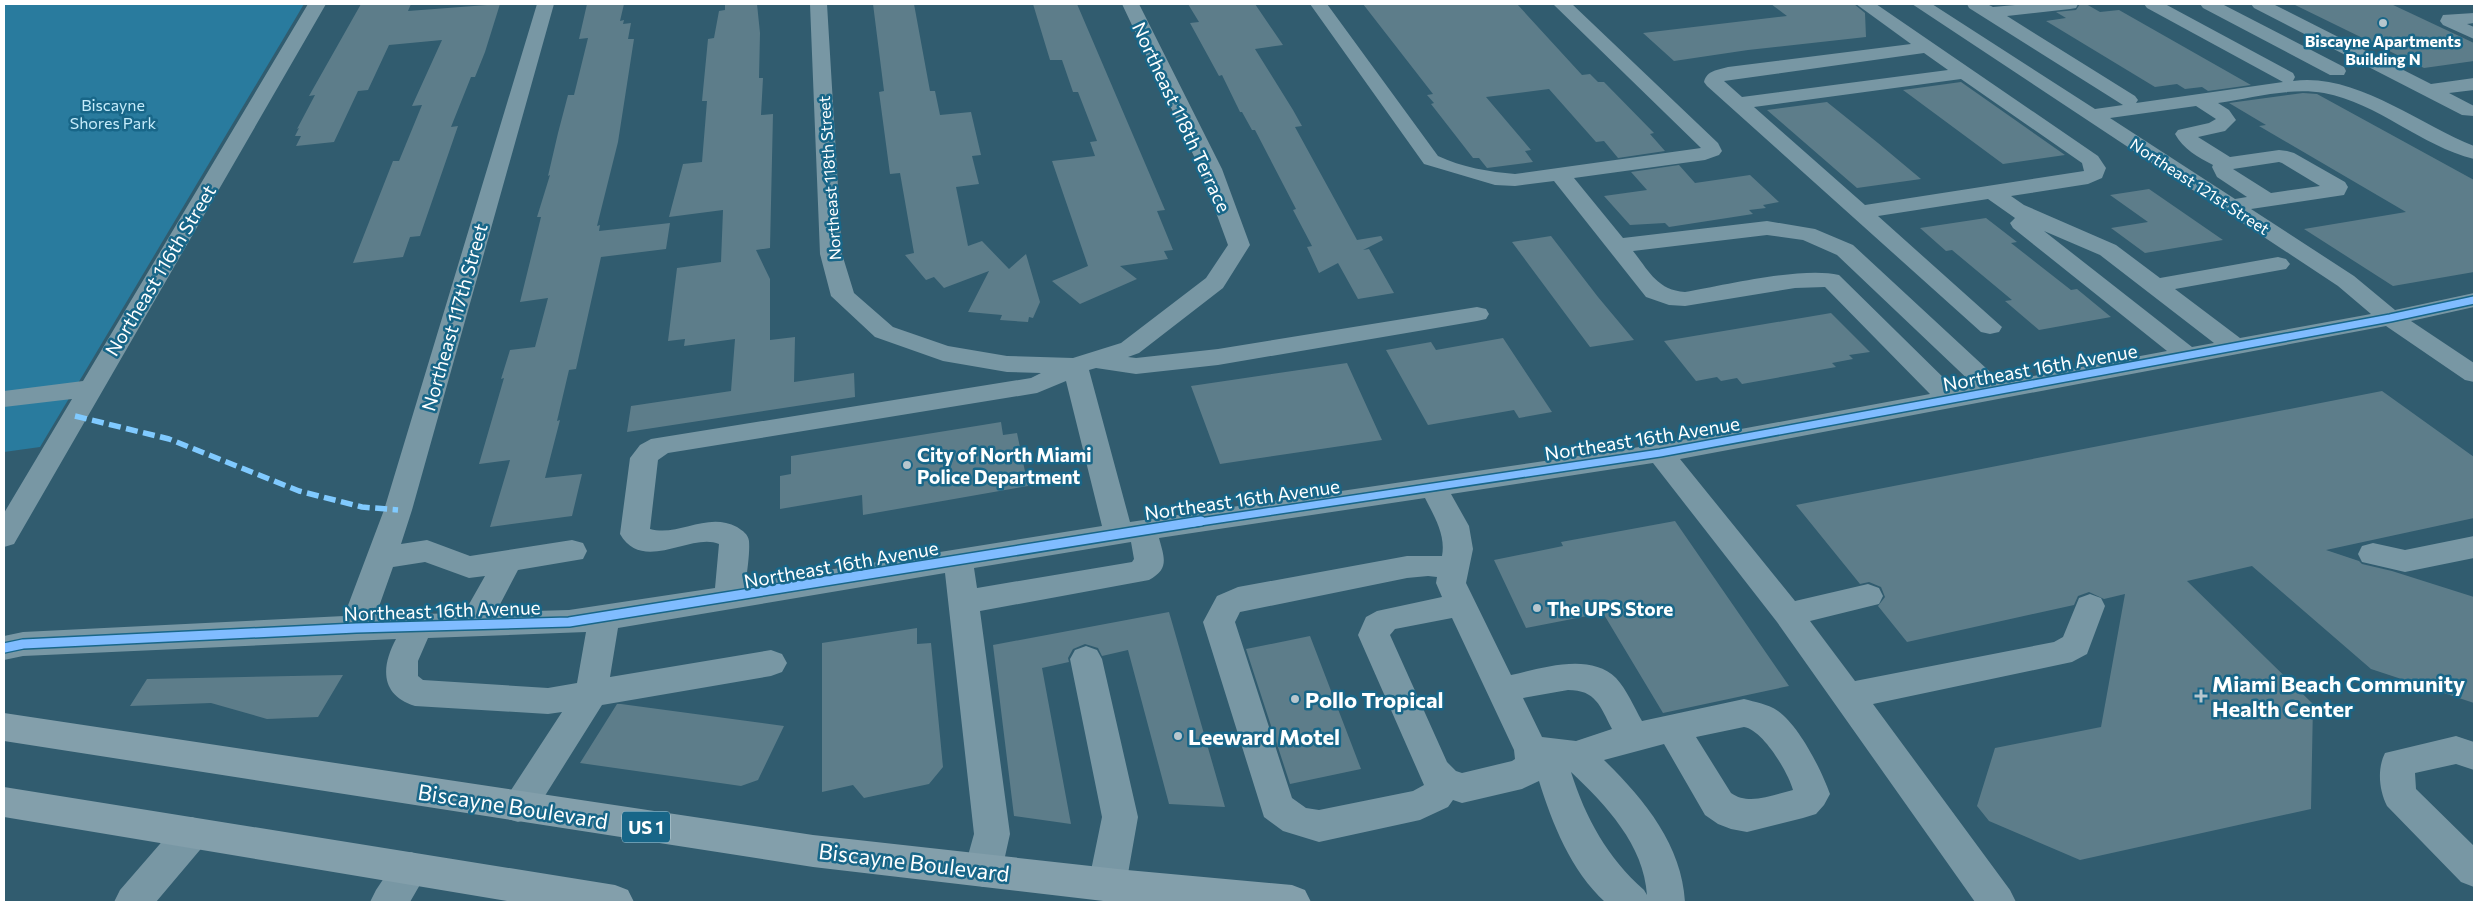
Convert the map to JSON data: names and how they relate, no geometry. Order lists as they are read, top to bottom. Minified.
{"streets":{"main road":["Biscayne Boulevard","US 1"],"street":["Northeast 118th Terrace","Northeast 118th Street","Northeast 121st Street","Northeast 116th Street","Northeast 117th Street","Northeast 16th Avenue"]},"crossings":[["Northeast 118th Terrace","Northeast 118th Street"],["Northeast 121st Street","Northeast 16th Avenue"],["Northeast 117th Street","Northeast 16th Avenue"]],"parks":["Biscayne Shores Park"],"places":{"other":["Biscayne Apartments Building N","City of North Miami Police Department","The UPS Store","Pollo Tropical","Leeward Motel"],"health":["Miami Beach Community Health Center"]}}
